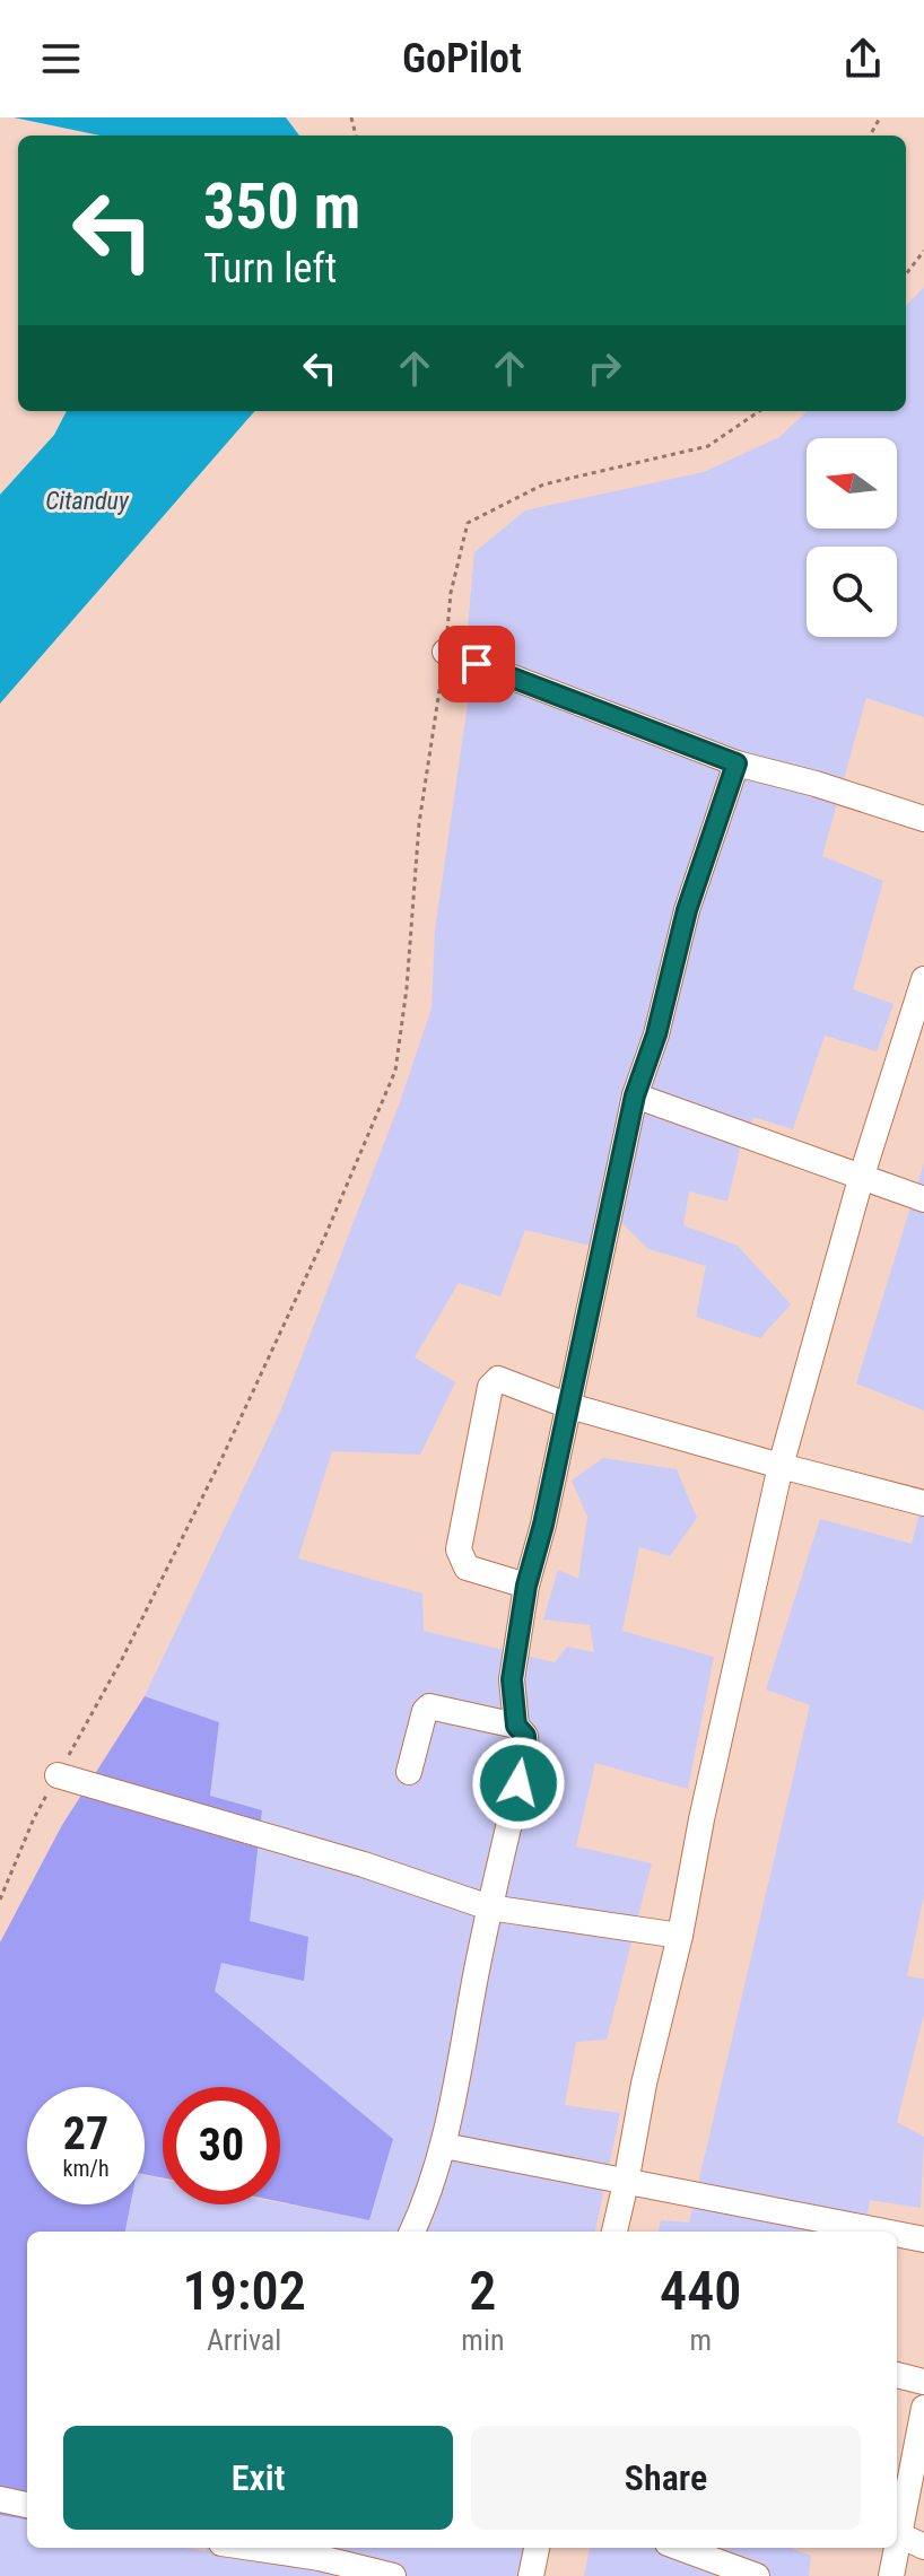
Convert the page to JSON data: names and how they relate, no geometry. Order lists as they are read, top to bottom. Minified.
{"water":["Citanduy"],"north":"left","page":{"header":"GoPilot","turn":["350 m","Turn left"],"speed":"27 km/h","limit":"30","eta":["19:02","Arrival","2","min","440","m"],"buttons":["Exit","Share"]}}
